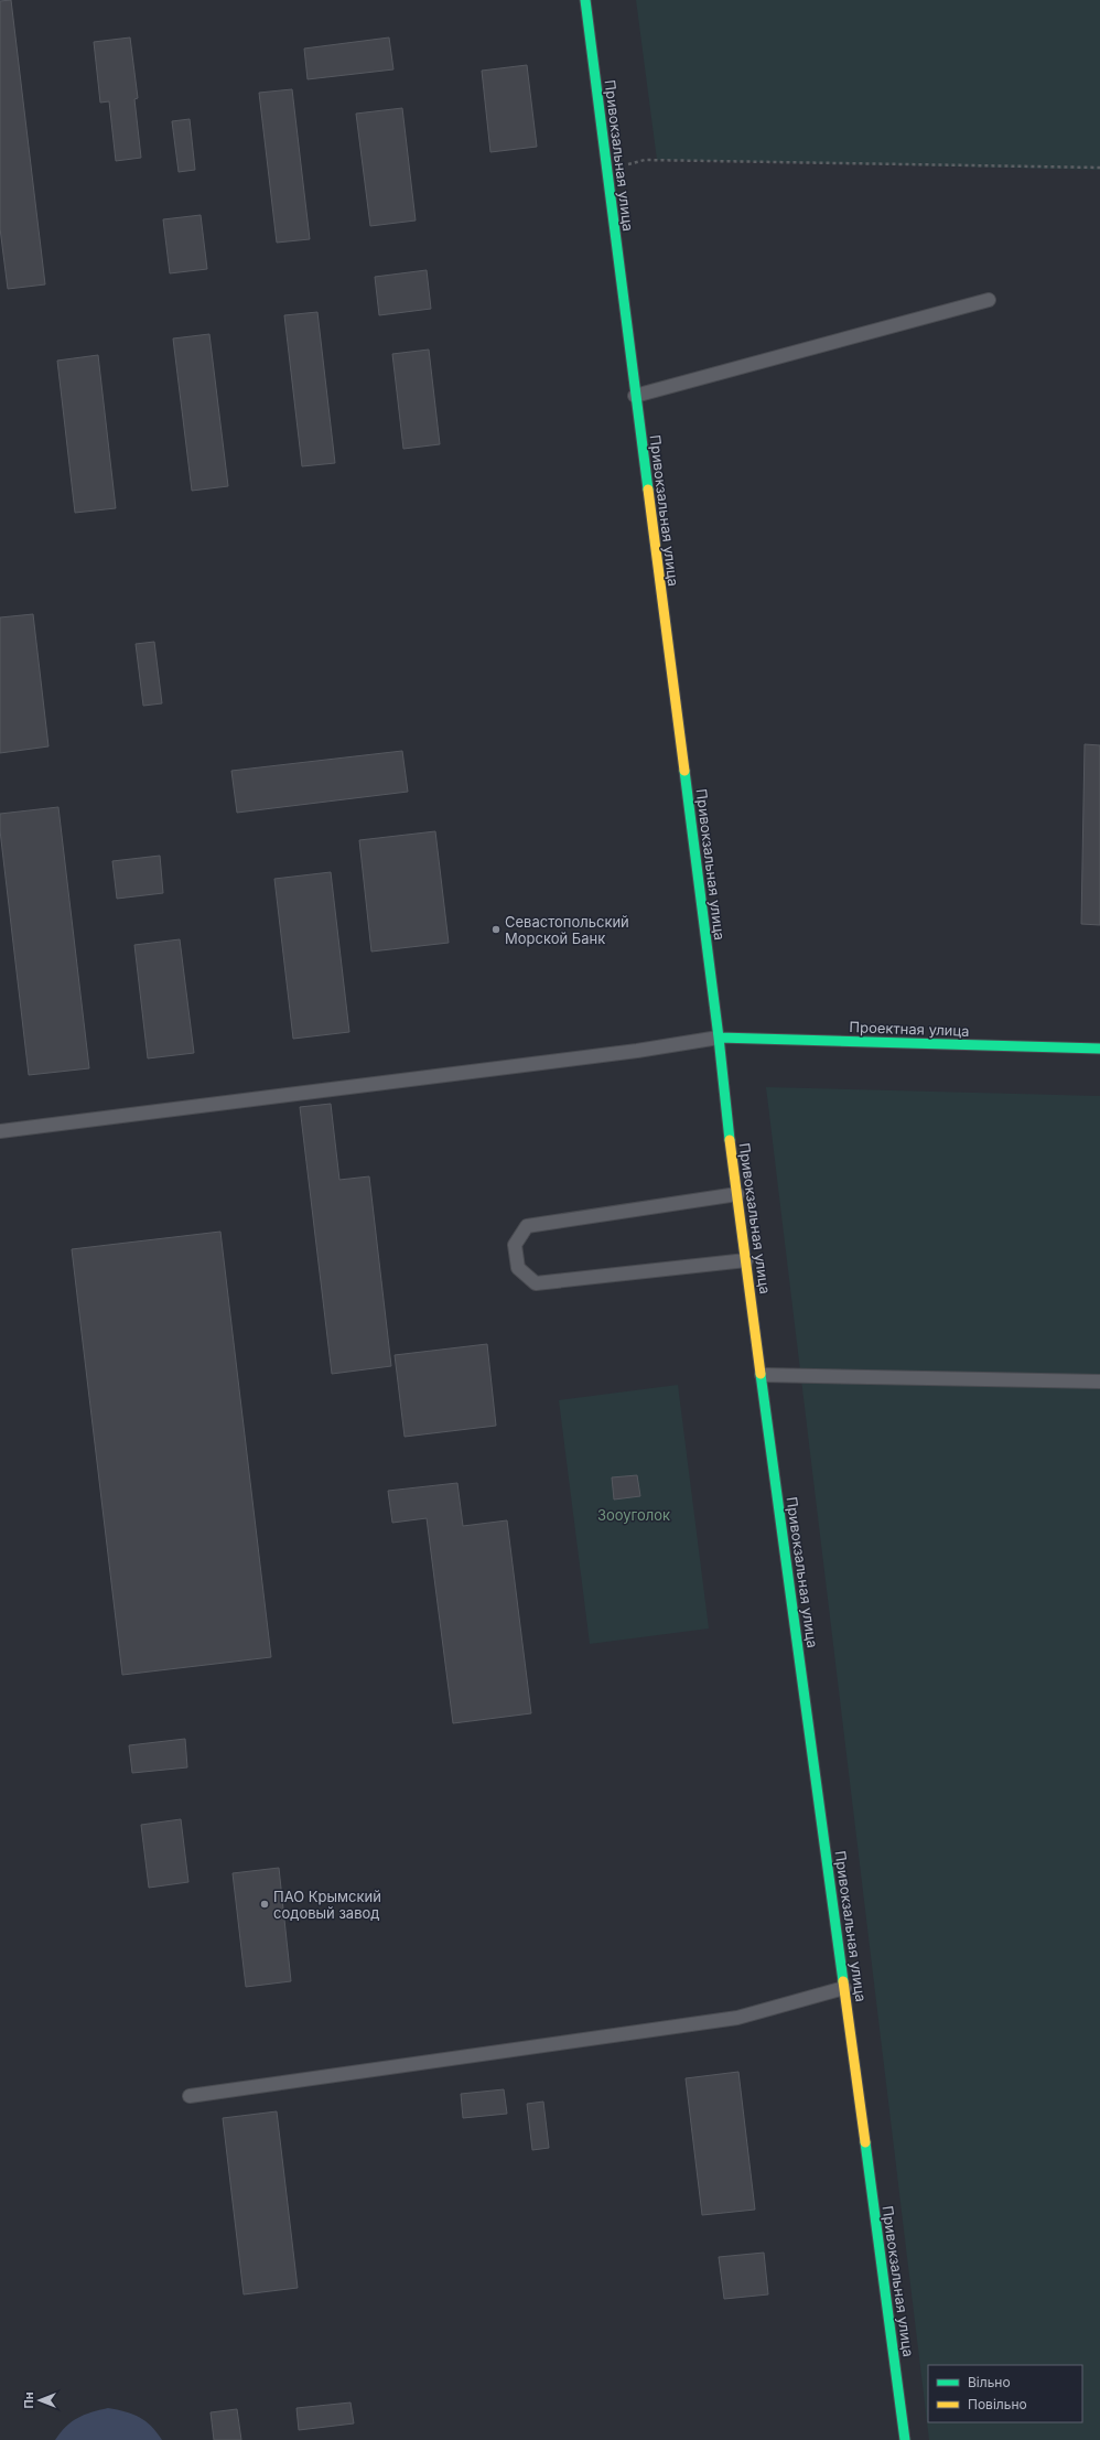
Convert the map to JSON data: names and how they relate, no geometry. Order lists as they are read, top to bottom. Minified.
{"streets":{"main road":["Привокзальная улица","Проектная улица"]},"crossings":[["Привокзальная улица","Проектная улица"]],"parks":["Зооуголок"],"places":["Севастопольский Морской Банк","ПАО Крымский содовый завод"],"legend":["Вільно","Повільно"],"north":"left"}
